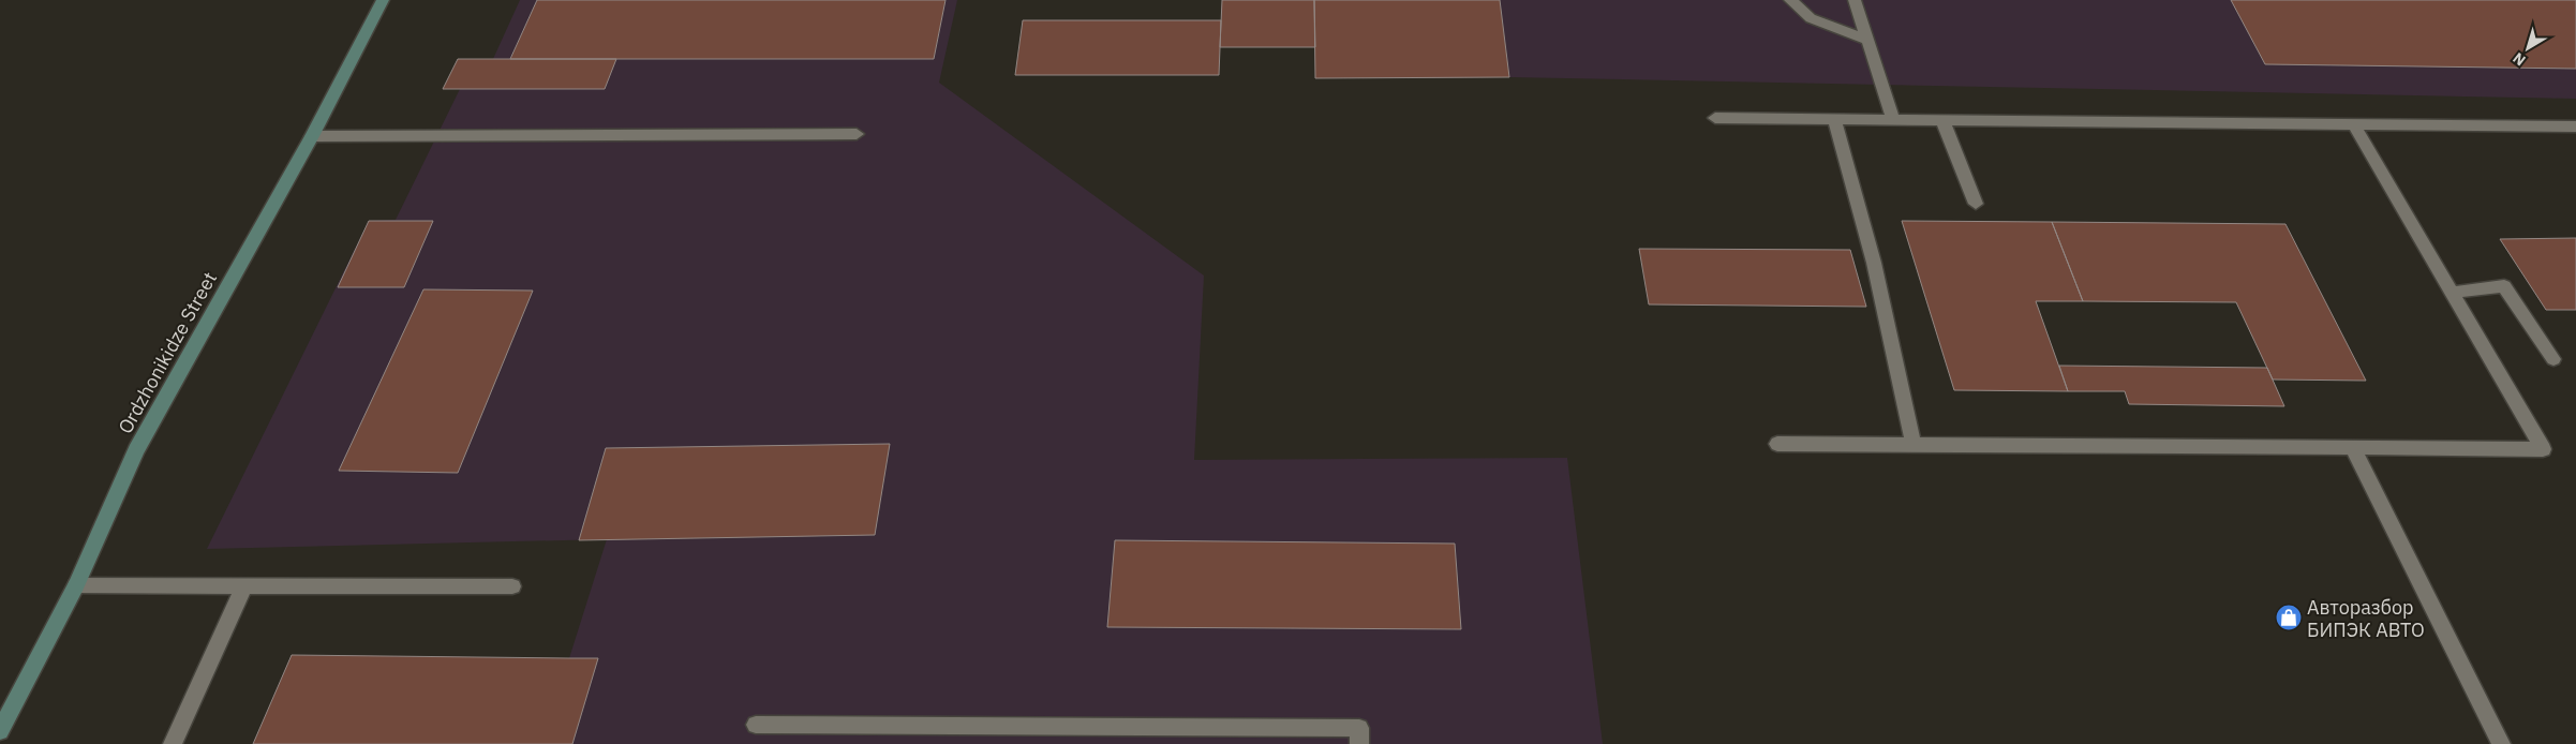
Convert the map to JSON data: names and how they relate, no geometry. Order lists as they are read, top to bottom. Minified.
{"streets":{"main road":["Ordzhonikidze Street"]},"places":{"shop":["Авторазбор БИПЭК АВТО"]},"north":"bottom left"}
